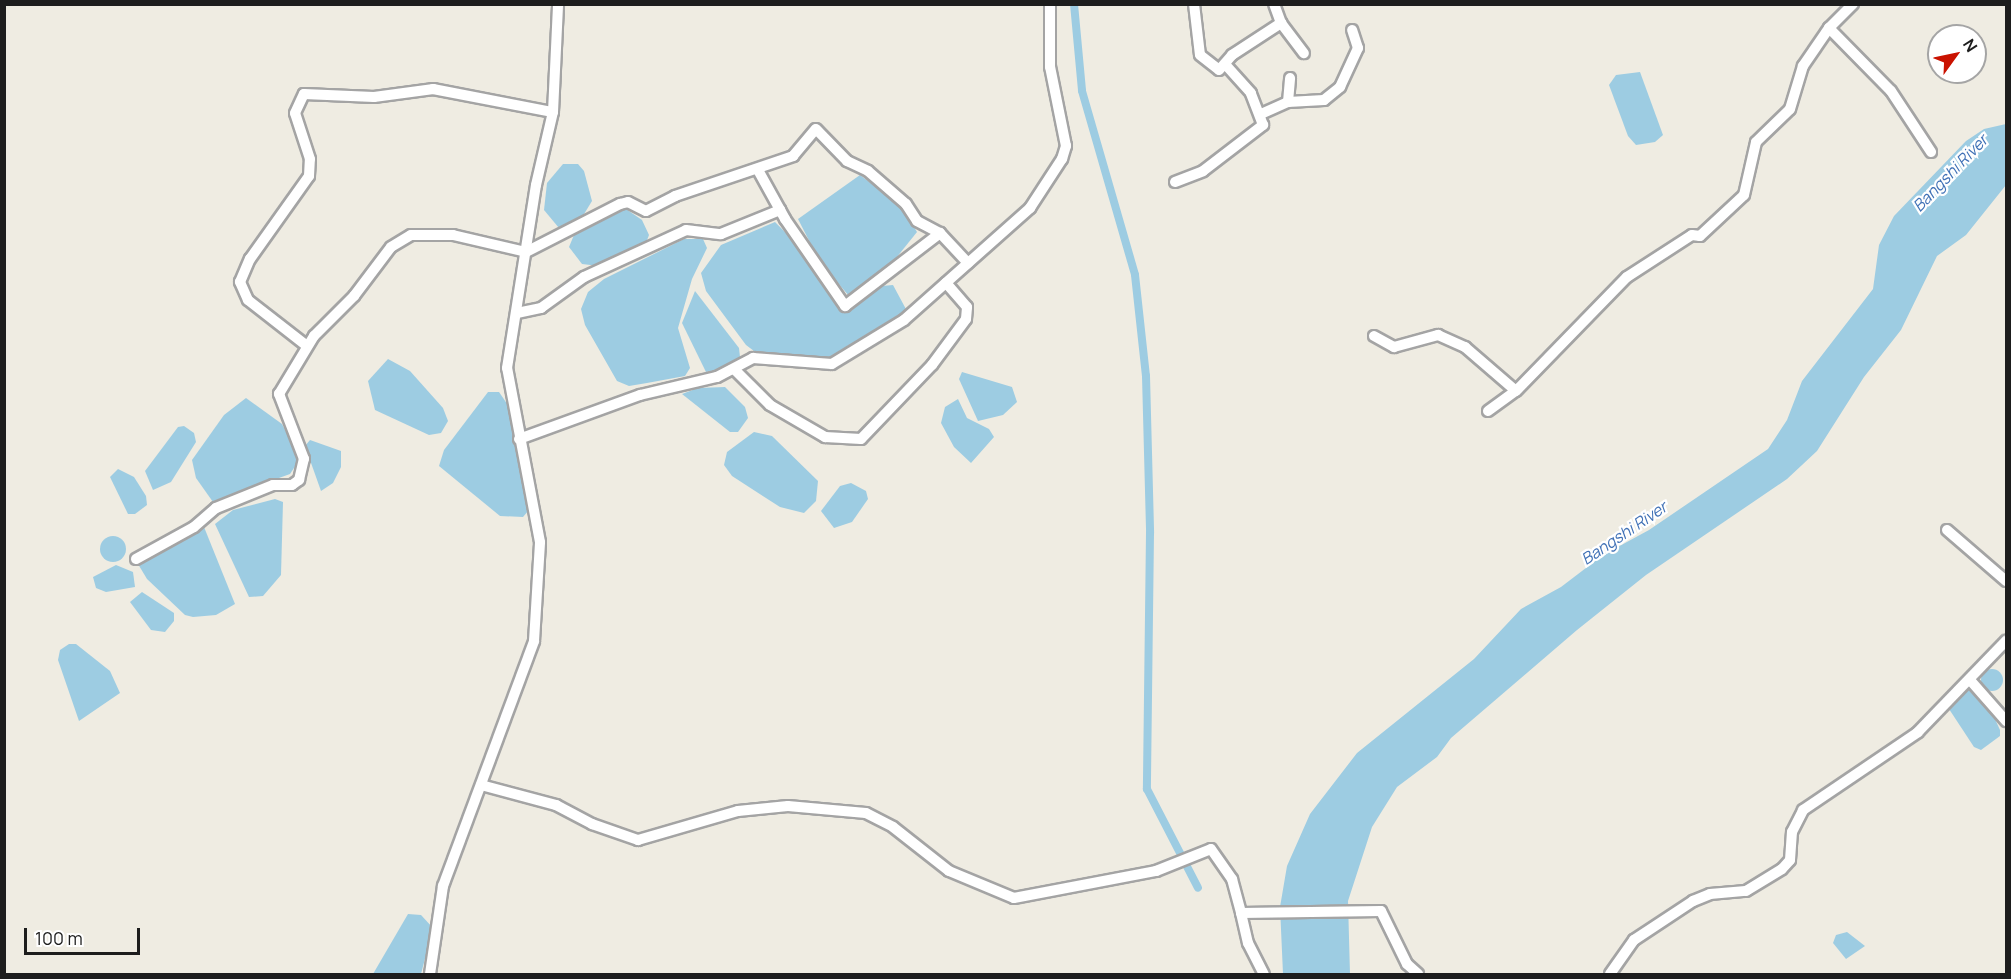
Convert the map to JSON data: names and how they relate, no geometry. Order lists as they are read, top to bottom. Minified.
{"water":["Bangshi River"],"scale_bar":"100 m","north":"top right"}
